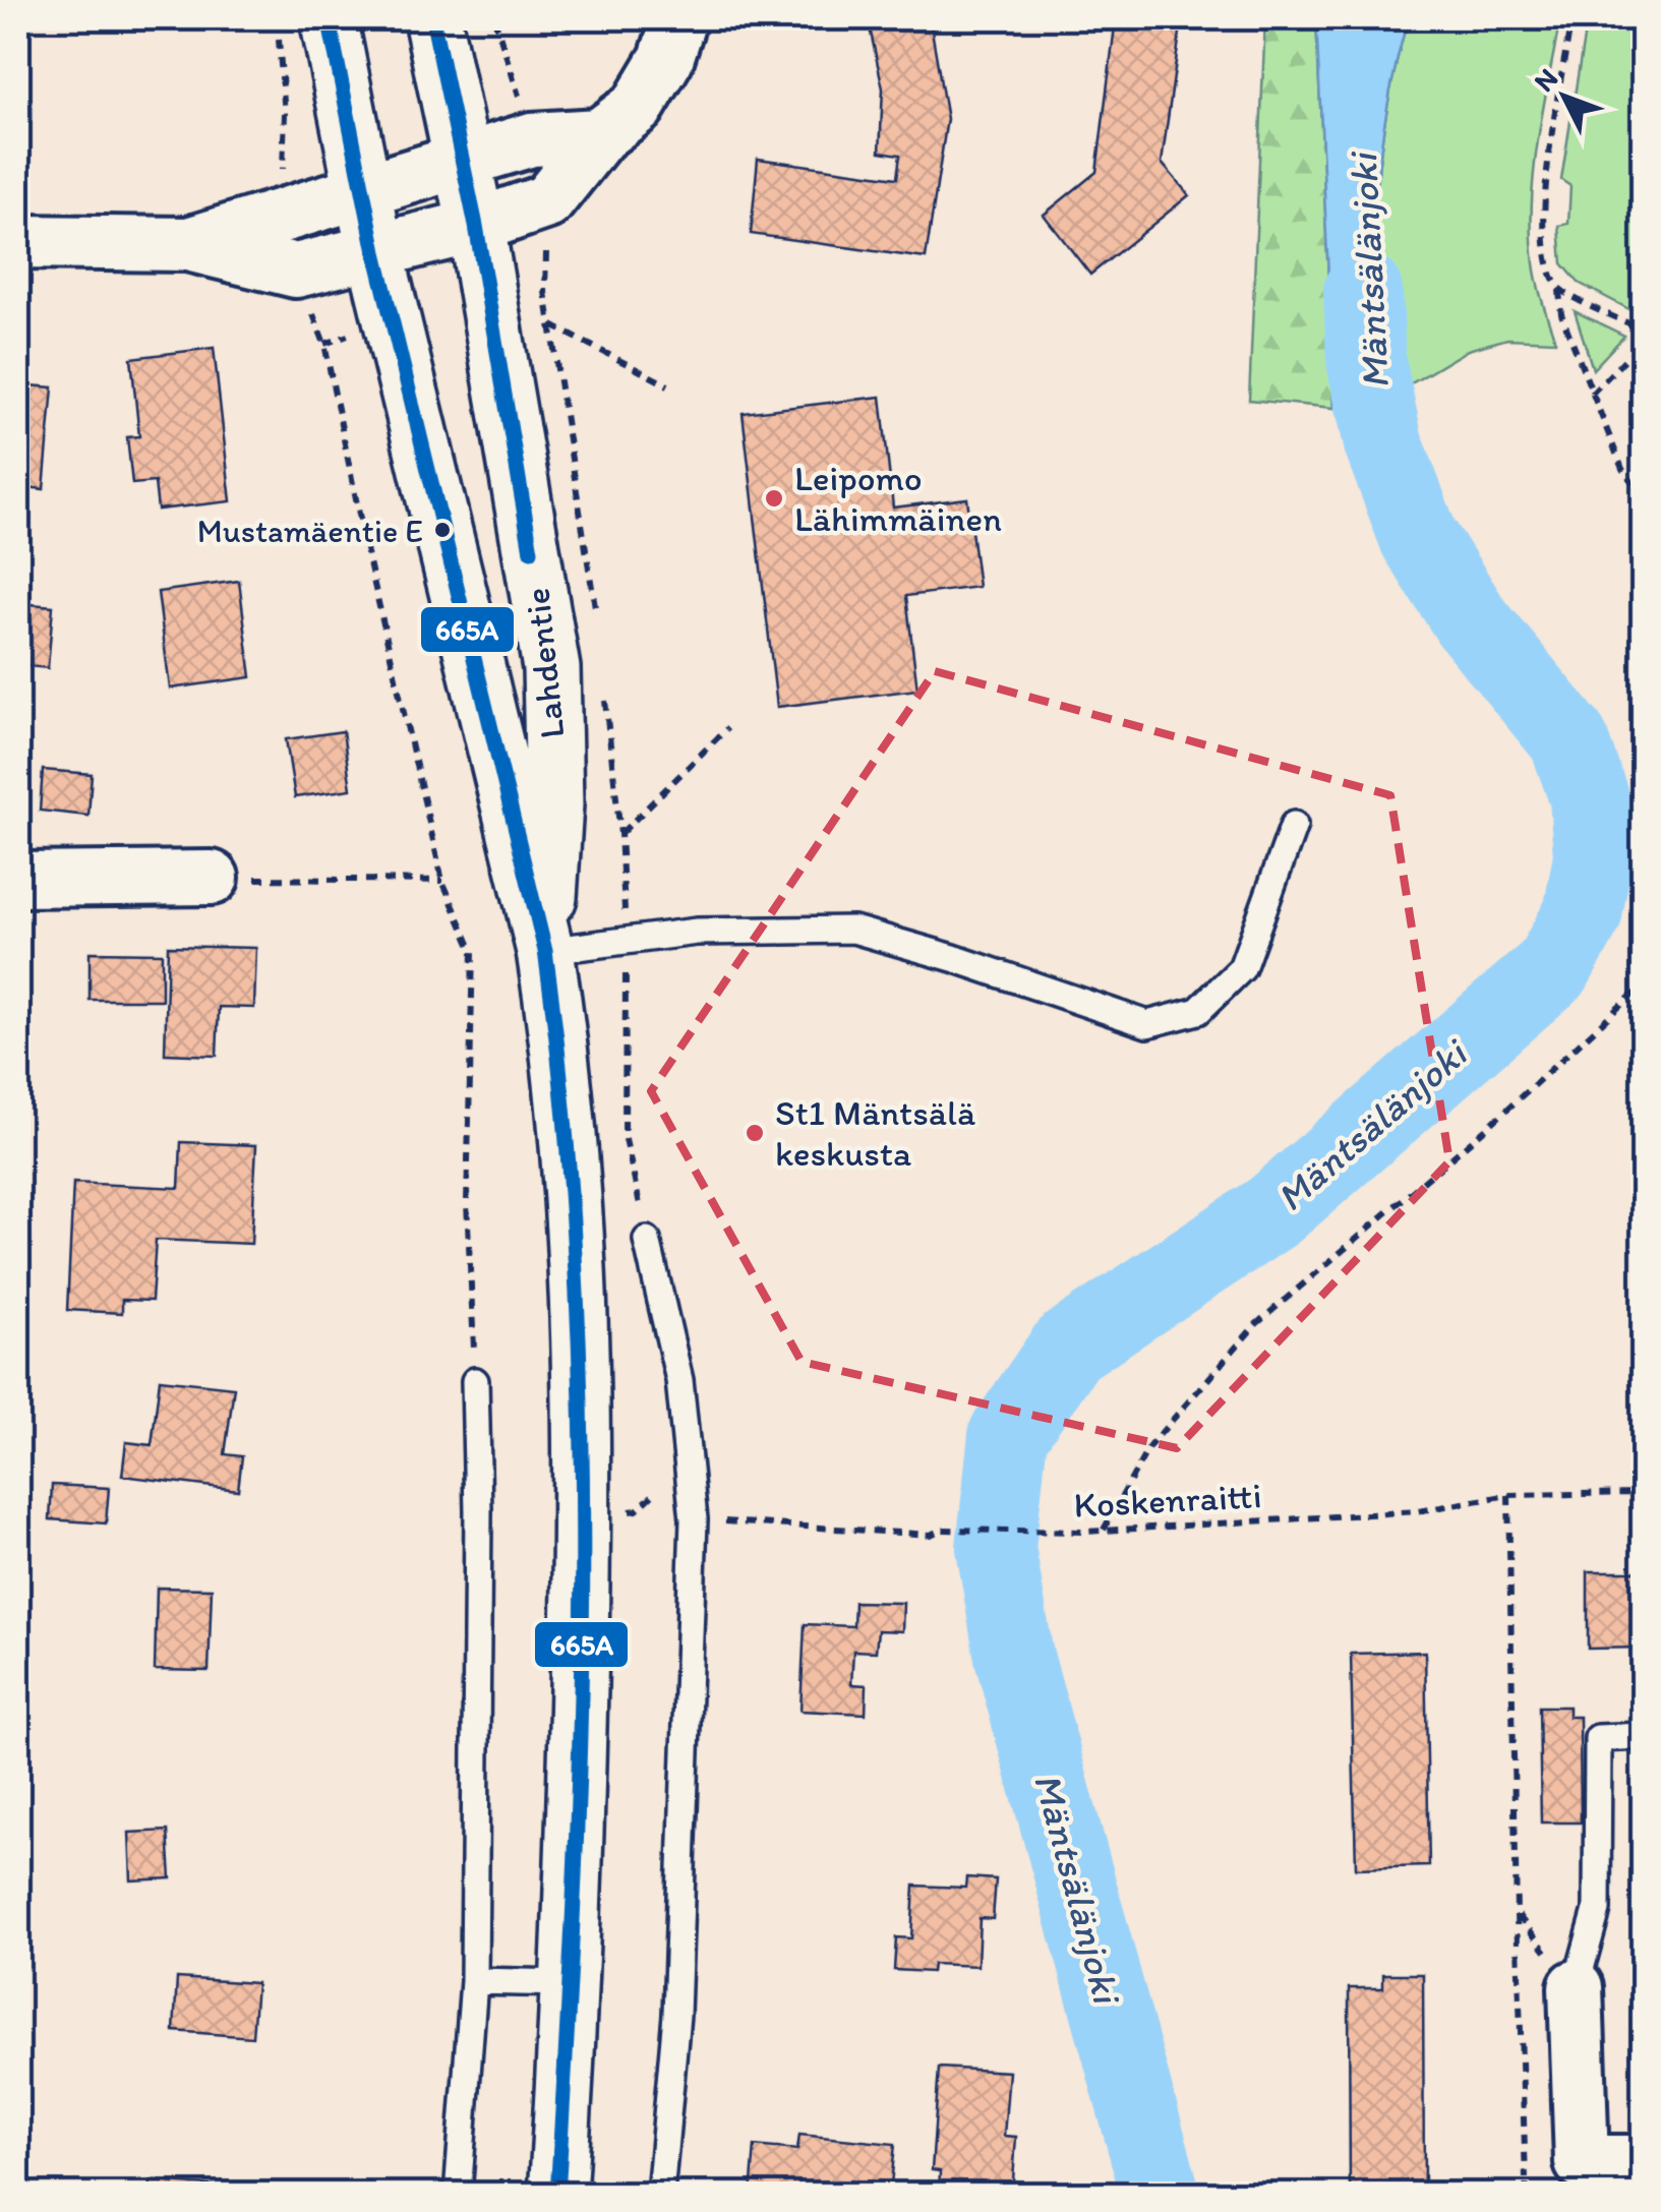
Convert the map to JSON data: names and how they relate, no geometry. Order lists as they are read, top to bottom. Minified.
{"streets":{"main road":["Lahdentie"],"path":["Koskenraitti"]},"water":["Mäntsälänjoki"],"places":["Leipomo Lähimmäinen","Mustamäentie E","St1 Mäntsälä keskusta"],"lines":["transit line 665A"],"north":"top left"}
